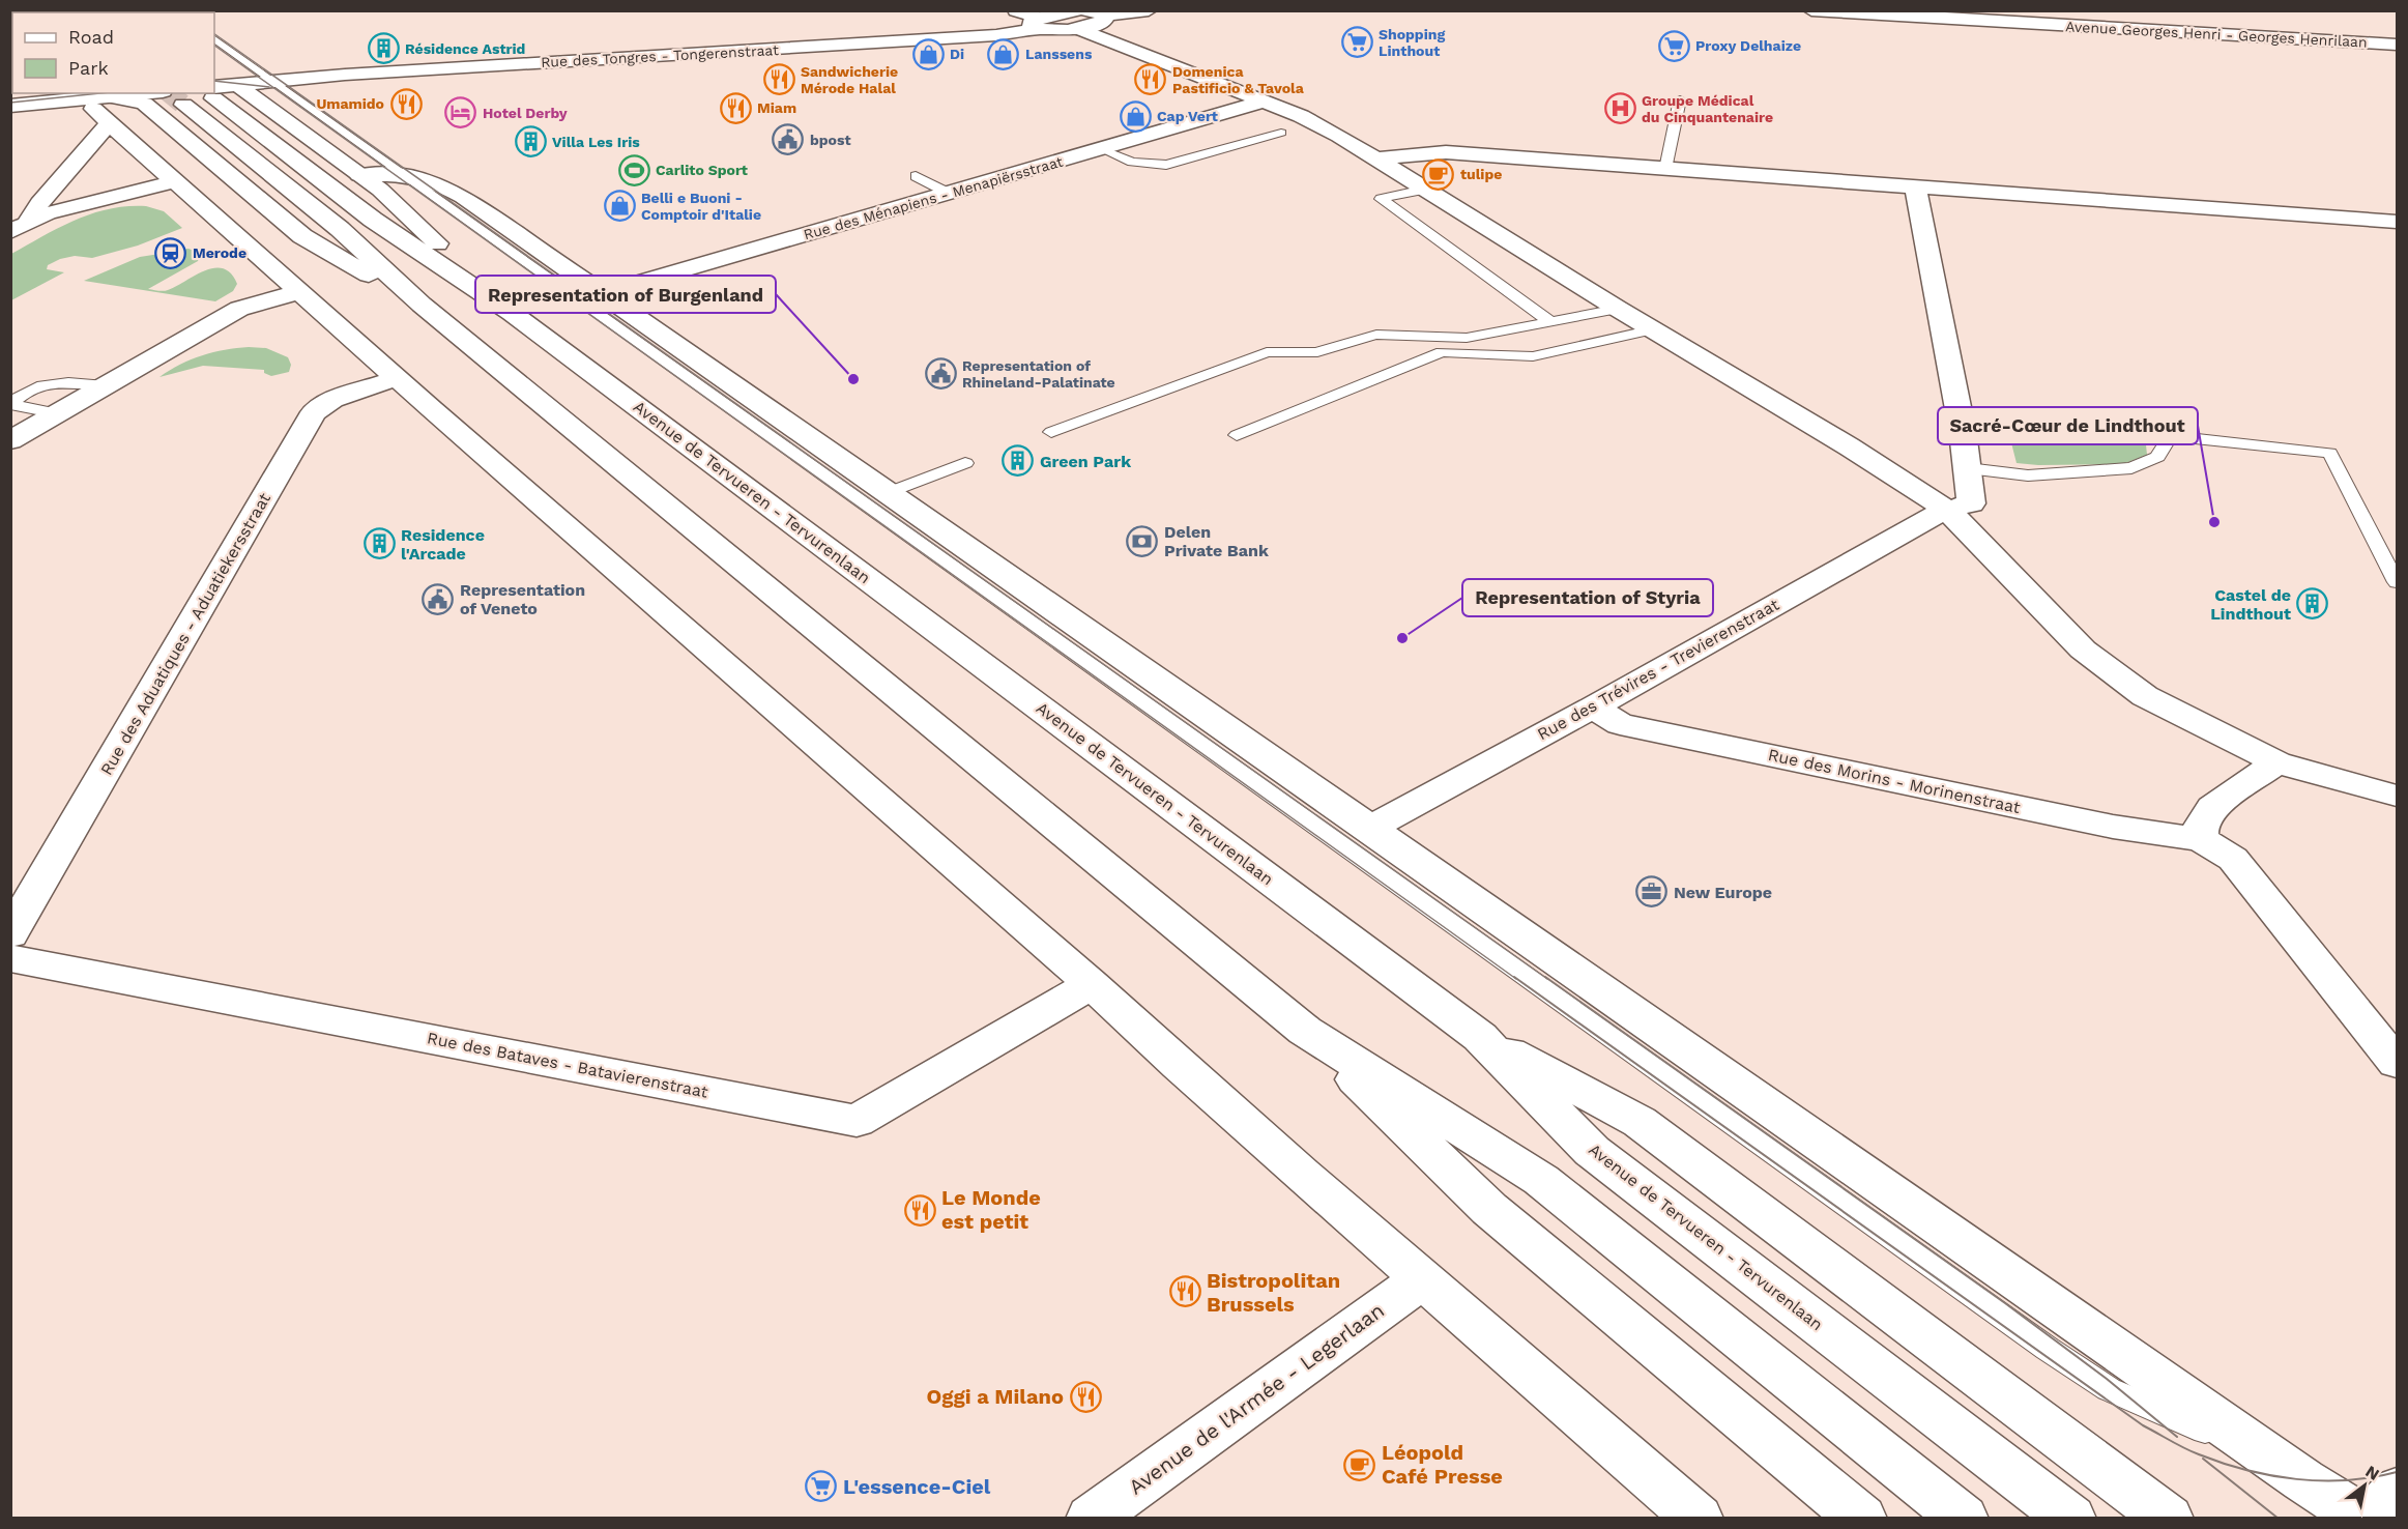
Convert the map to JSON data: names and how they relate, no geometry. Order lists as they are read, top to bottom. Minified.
{"streets":{"main road":["Avenue Georges Henri - Georges Henrilaan","Rue des Tongres - Tongerenstraat","Rue des Ménapiens - Menapiërsstraat","Avenue de Tervueren - Tervurenlaan","Rue des Aduatiques - Aduatiekersstraat","Rue des Trévires - Trevierenstraat","Rue des Morins - Morinenstraat","Rue des Bataves - Batavierenstraat","Avenue de l'Armée - Legerlaan"]},"crossings":[["Rue des Tongres - Tongerenstraat","Avenue de Tervueren - Tervurenlaan"],["Rue des Trévires - Trevierenstraat","Rue des Morins - Morinenstraat"]],"places":{"supermarket":["Shopping Linthout","Proxy Delhaize","L'essence-Ciel"],"building":["Résidence Astrid","Villa Les Iris","Green Park","Residence l'Arcade","Castel de Lindthout"],"shop":["Di","Lanssens","Cap Vert","Belli e Buoni - Comptoir d'Italie"],"restaurant":["Sandwicherie Mérode Halal","Domenica Pastificio & Tavola","Umamido","Miam","Le Monde est petit","Bistropolitan Brussels","Oggi a Milano"],"hospital":["Groupe Médical du Cinquantenaire"],"hotel":["Hotel Derby"],"public building":["bpost","Representation of Rhineland-Palatinate","Representation of Veneto"],"sports":["Carlito Sport"],"cafe":["tulipe","Léopold Café Presse"],"station":["Merode"],"other":["Representation of Burgenland","Sacré-Cœur de Lindthout","Representation of Styria"],"bank":["Delen Private Bank"],"office":["New Europe"]},"legend":["Road","Park"],"north":"top right"}
